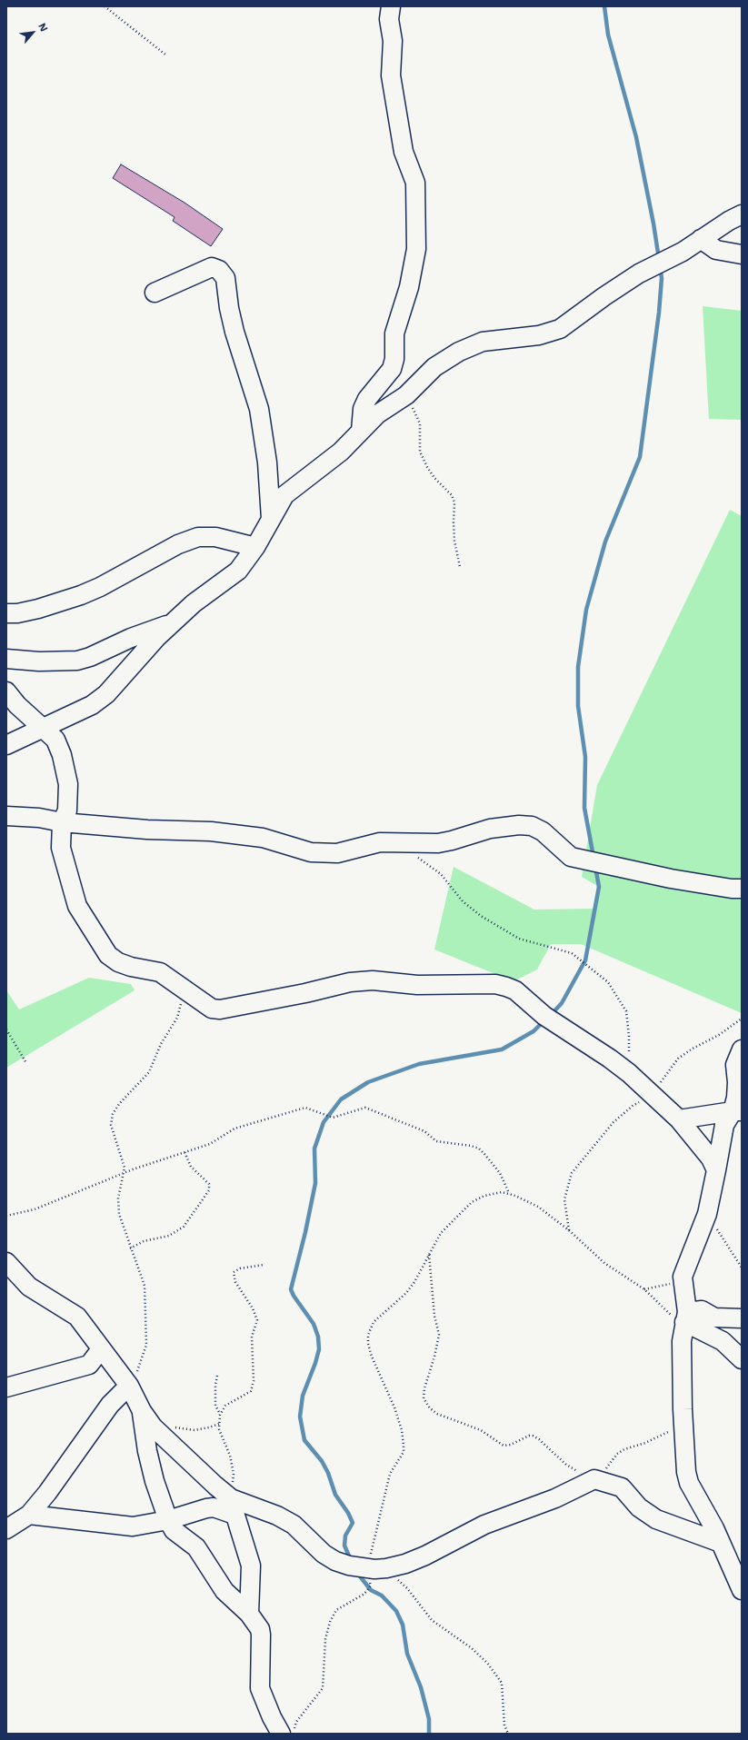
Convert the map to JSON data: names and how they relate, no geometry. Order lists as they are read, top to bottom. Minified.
{"north":"top right"}
